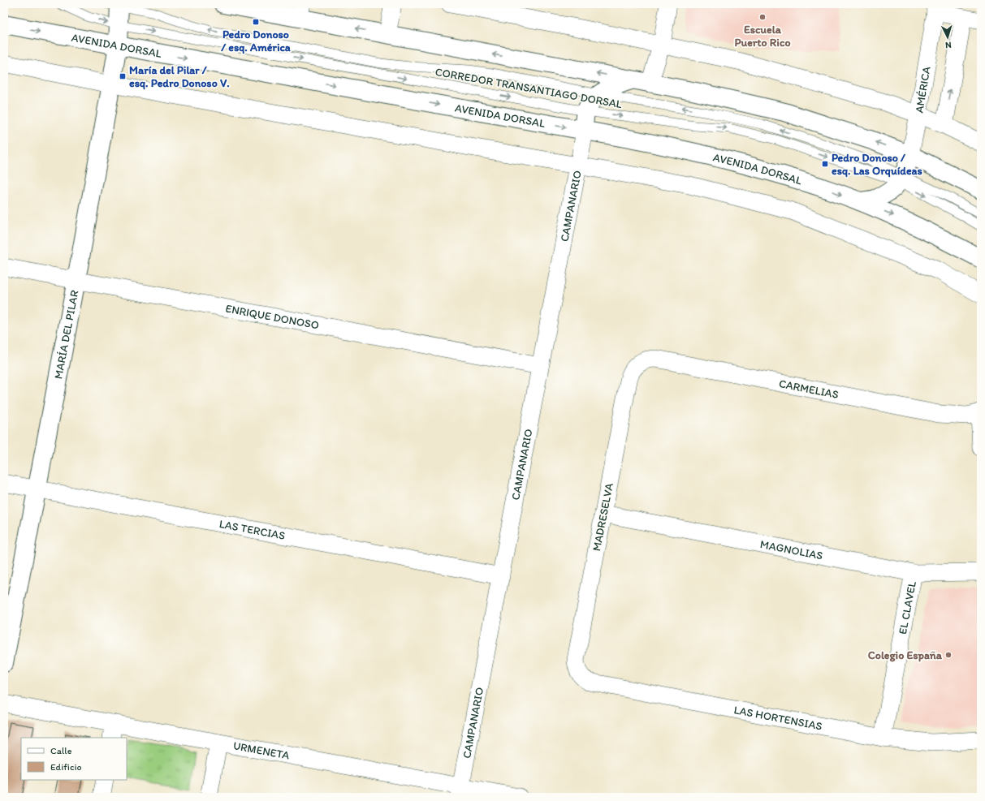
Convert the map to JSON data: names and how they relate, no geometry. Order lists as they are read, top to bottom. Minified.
{"streets":{"main road":["AVENIDA DORSAL","MARÍA DEL PILAR"],"street":["AMÉRICA","CAMPANARIO","ENRIQUE DONOSO","CARMELIAS","MADRESELVA","LAS TERCIAS","MAGNOLIAS","EL CLAVEL","LAS HORTENSIAS","URMENETA"],"lane":["CORREDOR TRANSANTIAGO DORSAL"]},"crossings":[["AVENIDA DORSAL","CAMPANARIO"],["AVENIDA DORSAL","MARÍA DEL PILAR"],["CORREDOR TRANSANTIAGO DORSAL","MARÍA DEL PILAR"],["CAMPANARIO","ENRIQUE DONOSO"],["CAMPANARIO","LAS TERCIAS"],["CAMPANARIO","URMENETA"],["ENRIQUE DONOSO","MARÍA DEL PILAR"],["MARÍA DEL PILAR","LAS TERCIAS"],["CARMELIAS","MADRESELVA"],["MADRESELVA","MAGNOLIAS"],["MADRESELVA","LAS HORTENSIAS"],["MAGNOLIAS","EL CLAVEL"],["EL CLAVEL","LAS HORTENSIAS"]],"places":{"other":["Escuela Puerto Rico","Colegio España"],"transit":["Pedro Donoso / esq. América","María del Pilar / esq. Pedro Donoso V.","Pedro Donoso / esq. Las Orquídeas"]},"legend":["Calle","Edificio"],"north":"bottom"}
